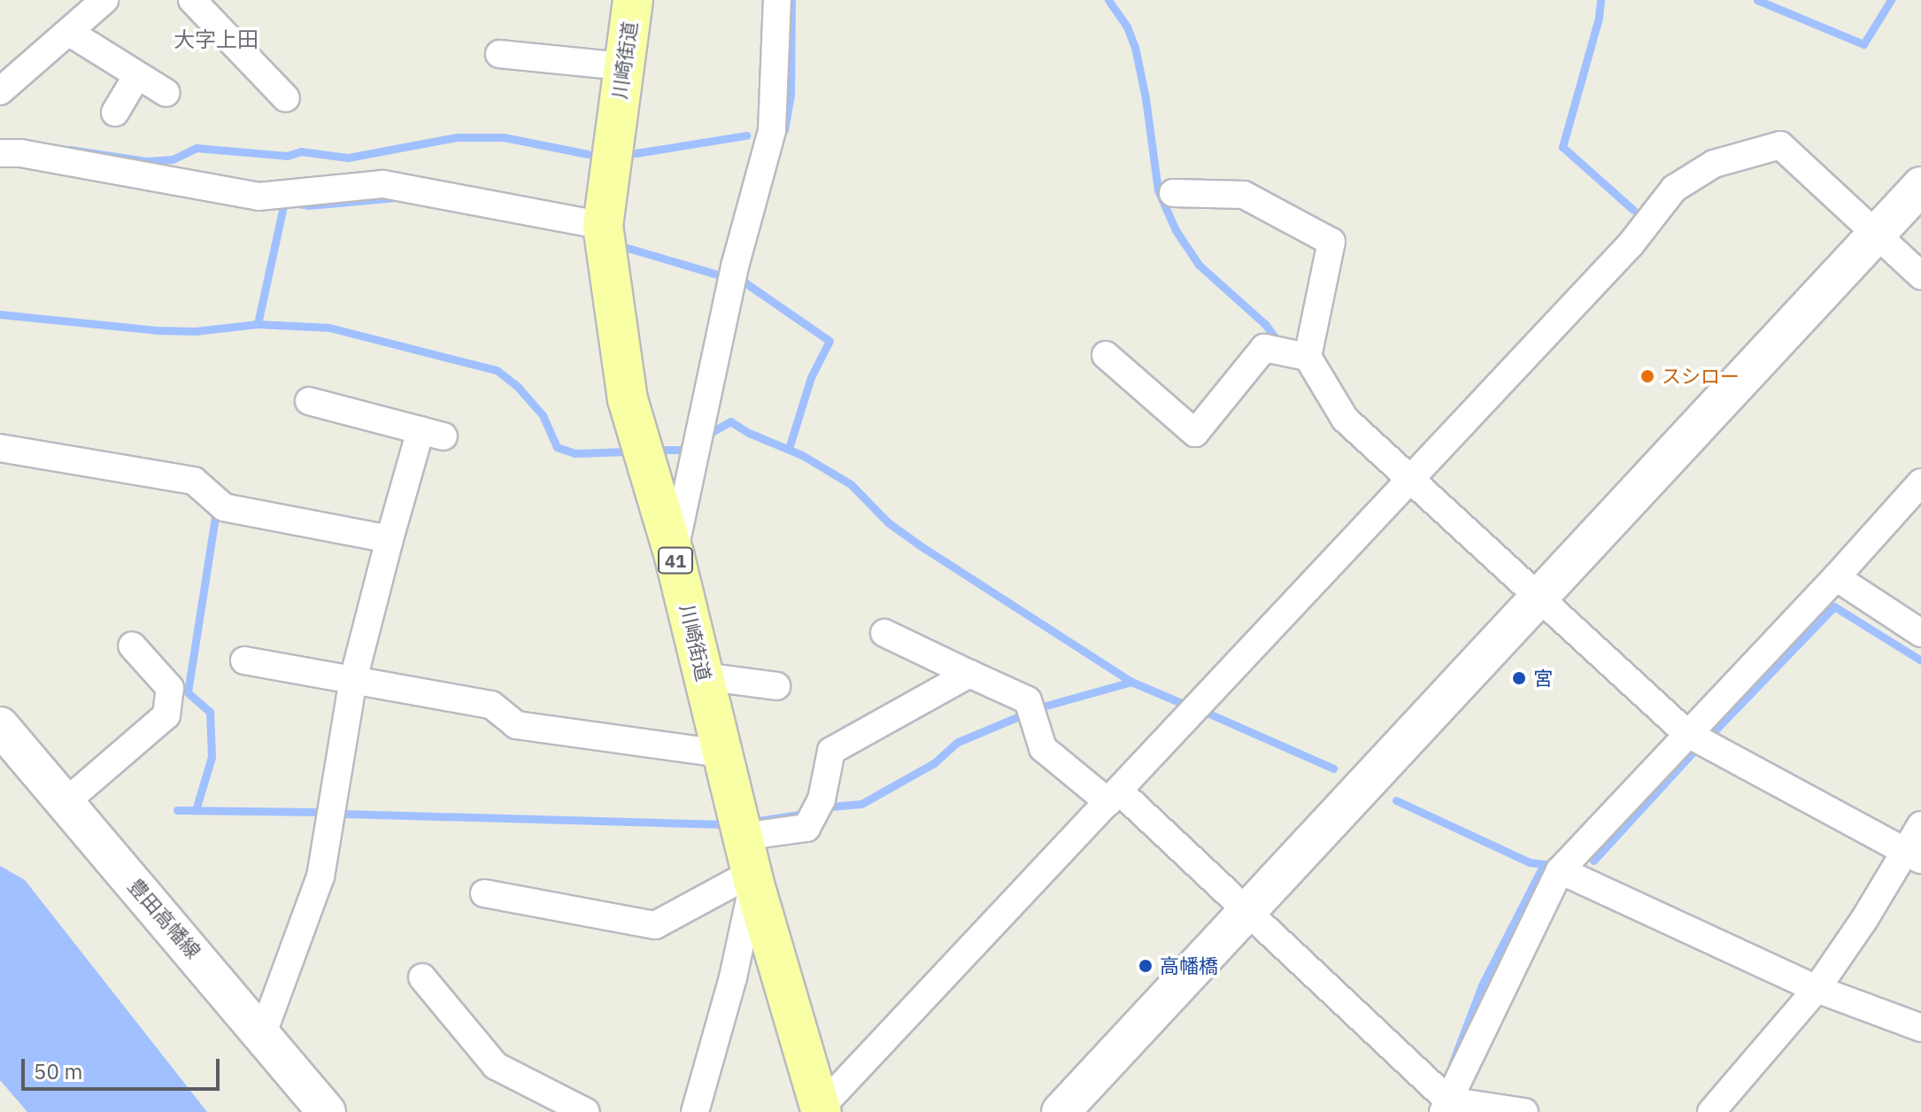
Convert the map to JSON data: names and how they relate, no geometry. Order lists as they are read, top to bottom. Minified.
{"streets":{"main road":["川崎街道","41"],"street":["豊田高幡線"]},"districts":["大字上田"],"places":["スシロー","宮","高幡橋"],"scale_bar":"50 m"}
